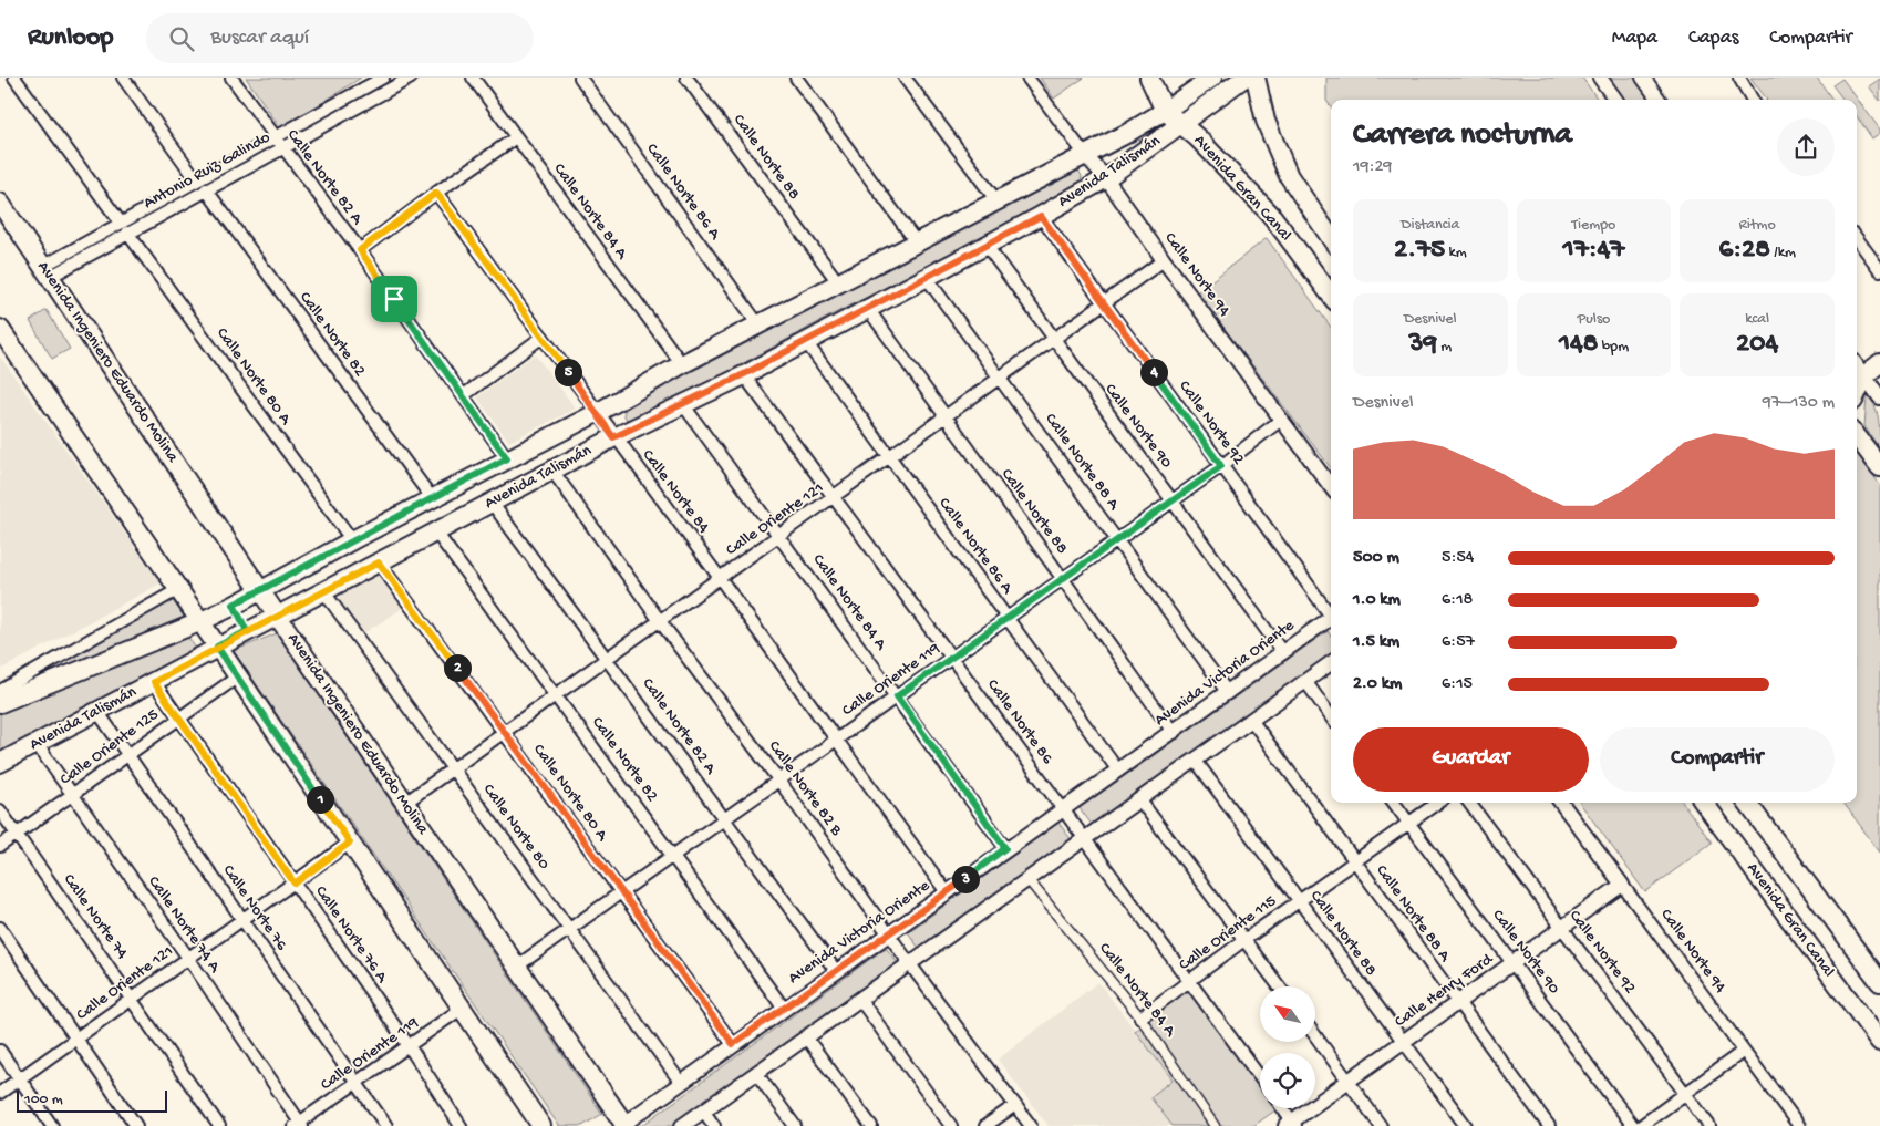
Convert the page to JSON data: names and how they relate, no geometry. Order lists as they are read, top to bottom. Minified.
{"streets":{"main road":["Avenida Talismán","Avenida Gran Canal","Avenida Ingeniero Eduardo Molina"],"street":["Calle Norte 88","Antonio Ruiz Galindo","Calle Norte 82 A","Calle Norte 86 A","Calle Norte 84 A","Calle Norte 94","Calle Norte 82","Calle Norte 80 A","Calle Norte 92","Calle Norte 90","Calle Norte 88 A","Calle Norte 84","Calle Oriente 121","Avenida Victoria Oriente","Calle Oriente 119","Calle Norte 86","Calle Oriente 125","Calle Norte 82 B","Calle Norte 80","Calle Norte 76","Calle Norte 74","Calle Norte 74 A","Calle Oriente 115","Calle Norte 76 A","Calle Henry Ford"]},"crossings":[["Calle Norte 88","Avenida Talismán"],["Calle Norte 88","Calle Oriente 121"],["Calle Norte 88","Avenida Victoria Oriente"],["Calle Norte 88","Calle Oriente 119"],["Calle Norte 88","Calle Oriente 115"],["Calle Norte 88","Calle Henry Ford"],["Antonio Ruiz Galindo","Calle Norte 82 A"],["Antonio Ruiz Galindo","Calle Norte 82"],["Antonio Ruiz Galindo","Avenida Ingeniero Eduardo Molina"],["Antonio Ruiz Galindo","Calle Norte 80 A"],["Avenida Talismán","Calle Norte 82 A"],["Avenida Talismán","Avenida Gran Canal"],["Avenida Talismán","Calle Norte 86 A"],["Avenida Talismán","Calle Norte 84 A"],["Avenida Talismán","Calle Norte 94"],["Avenida Talismán","Calle Norte 82"],["Avenida Talismán","Avenida Ingeniero Eduardo Molina"],["Avenida Talismán","Calle Norte 80 A"],["Avenida Talismán","Calle Norte 92"],["Avenida Talismán","Calle Norte 90"],["Avenida Talismán","Calle Norte 88 A"],["Avenida Talismán","Calle Norte 84"],["Avenida Talismán","Calle Norte 86"],["Avenida Talismán","Calle Norte 82 B"],["Avenida Talismán","Calle Norte 80"],["Avenida Talismán","Calle Norte 76"],["Avenida Talismán","Calle Norte 74 A"],["Avenida Talismán","Calle Norte 76 A"],["Calle Norte 82 A","Calle Oriente 121"],["Calle Norte 82 A","Avenida Victoria Oriente"],["Calle Norte 82 A","Calle Oriente 119"],["Calle Norte 86 A","Calle Oriente 121"],["Calle Norte 86 A","Avenida Victoria Oriente"],["Calle Norte 86 A","Calle Oriente 119"],["Calle Norte 84 A","Calle Oriente 121"],["Calle Norte 84 A","Avenida Victoria Oriente"],["Calle Norte 84 A","Calle Oriente 119"],["Calle Norte 84 A","Calle Oriente 115"],["Calle Norte 94","Calle Oriente 121"],["Calle Norte 94","Calle Oriente 119"],["Calle Norte 94","Calle Henry Ford"],["Calle Norte 82","Calle Oriente 121"],["Calle Norte 82","Avenida Victoria Oriente"],["Calle Norte 82","Calle Oriente 119"],["Avenida Ingeniero Eduardo Molina","Calle Oriente 121"],["Avenida Ingeniero Eduardo Molina","Avenida Victoria Oriente"],["Avenida Ingeniero Eduardo Molina","Calle Oriente 119"],["Calle Norte 80 A","Calle Oriente 121"],["Calle Norte 80 A","Avenida Victoria Oriente"],["Calle Norte 80 A","Calle Oriente 119"],["Calle Norte 92","Calle Oriente 121"],["Calle Norte 92","Calle Oriente 119"],["Calle Norte 92","Calle Henry Ford"],["Calle Norte 90","Calle Oriente 121"],["Calle Norte 90","Avenida Victoria Oriente"],["Calle Norte 90","Calle Oriente 119"],["Calle Norte 90","Calle Oriente 115"],["Calle Norte 90","Calle Henry Ford"],["Calle Norte 88 A","Calle Oriente 121"],["Calle Norte 88 A","Avenida Victoria Oriente"],["Calle Norte 88 A","Calle Oriente 119"],["Calle Norte 88 A","Calle Oriente 115"],["Calle Norte 88 A","Calle Henry Ford"],["Calle Norte 84","Calle Oriente 121"],["Calle Norte 84","Avenida Victoria Oriente"],["Calle Norte 84","Calle Oriente 119"],["Calle Oriente 121","Calle Norte 86"],["Calle Oriente 121","Calle Norte 82 B"],["Calle Oriente 121","Calle Norte 80"],["Calle Oriente 121","Calle Norte 76"],["Calle Oriente 121","Calle Norte 74"],["Calle Oriente 121","Calle Norte 74 A"],["Calle Oriente 121","Calle Norte 76 A"],["Avenida Victoria Oriente","Calle Norte 86"],["Avenida Victoria Oriente","Calle Norte 82 B"],["Avenida Victoria Oriente","Calle Norte 80"],["Calle Oriente 119","Calle Norte 86"],["Calle Oriente 119","Calle Norte 82 B"],["Calle Oriente 119","Calle Norte 80"],["Calle Oriente 119","Calle Norte 76"],["Calle Oriente 119","Calle Norte 74 A"],["Calle Oriente 119","Calle Norte 76 A"],["Calle Norte 86","Calle Oriente 115"],["Calle Oriente 125","Calle Norte 76"],["Calle Oriente 125","Calle Norte 74"],["Calle Oriente 125","Calle Norte 74 A"],["Calle Oriente 125","Calle Norte 76 A"]],"scale_bar":"100 m","north":"top left","page":{"header":"Runloop","search":"Buscar aquí","nav":["Mapa","Capas","Compartir"],"heading":["Carrera nocturna","19:29"],"stats":[["Distancia","2.75 km"],["Tiempo","17:47"],["Ritmo","6:28 /km"],["Desnivel","39 m"],["Pulso","148 bpm"],["kcal","204"]],"pins":["4","5","2","1","3"],"chart":["Desnivel","97–130 m"],"list":[{"name":"500 m","note":"5:54"},{"name":"1.0 km","note":"6:18"},{"name":"1.5 km","note":"6:57"},{"name":"2.0 km","note":"6:15"}],"buttons":["Guardar","Compartir"],"scale":"100 m"}}
